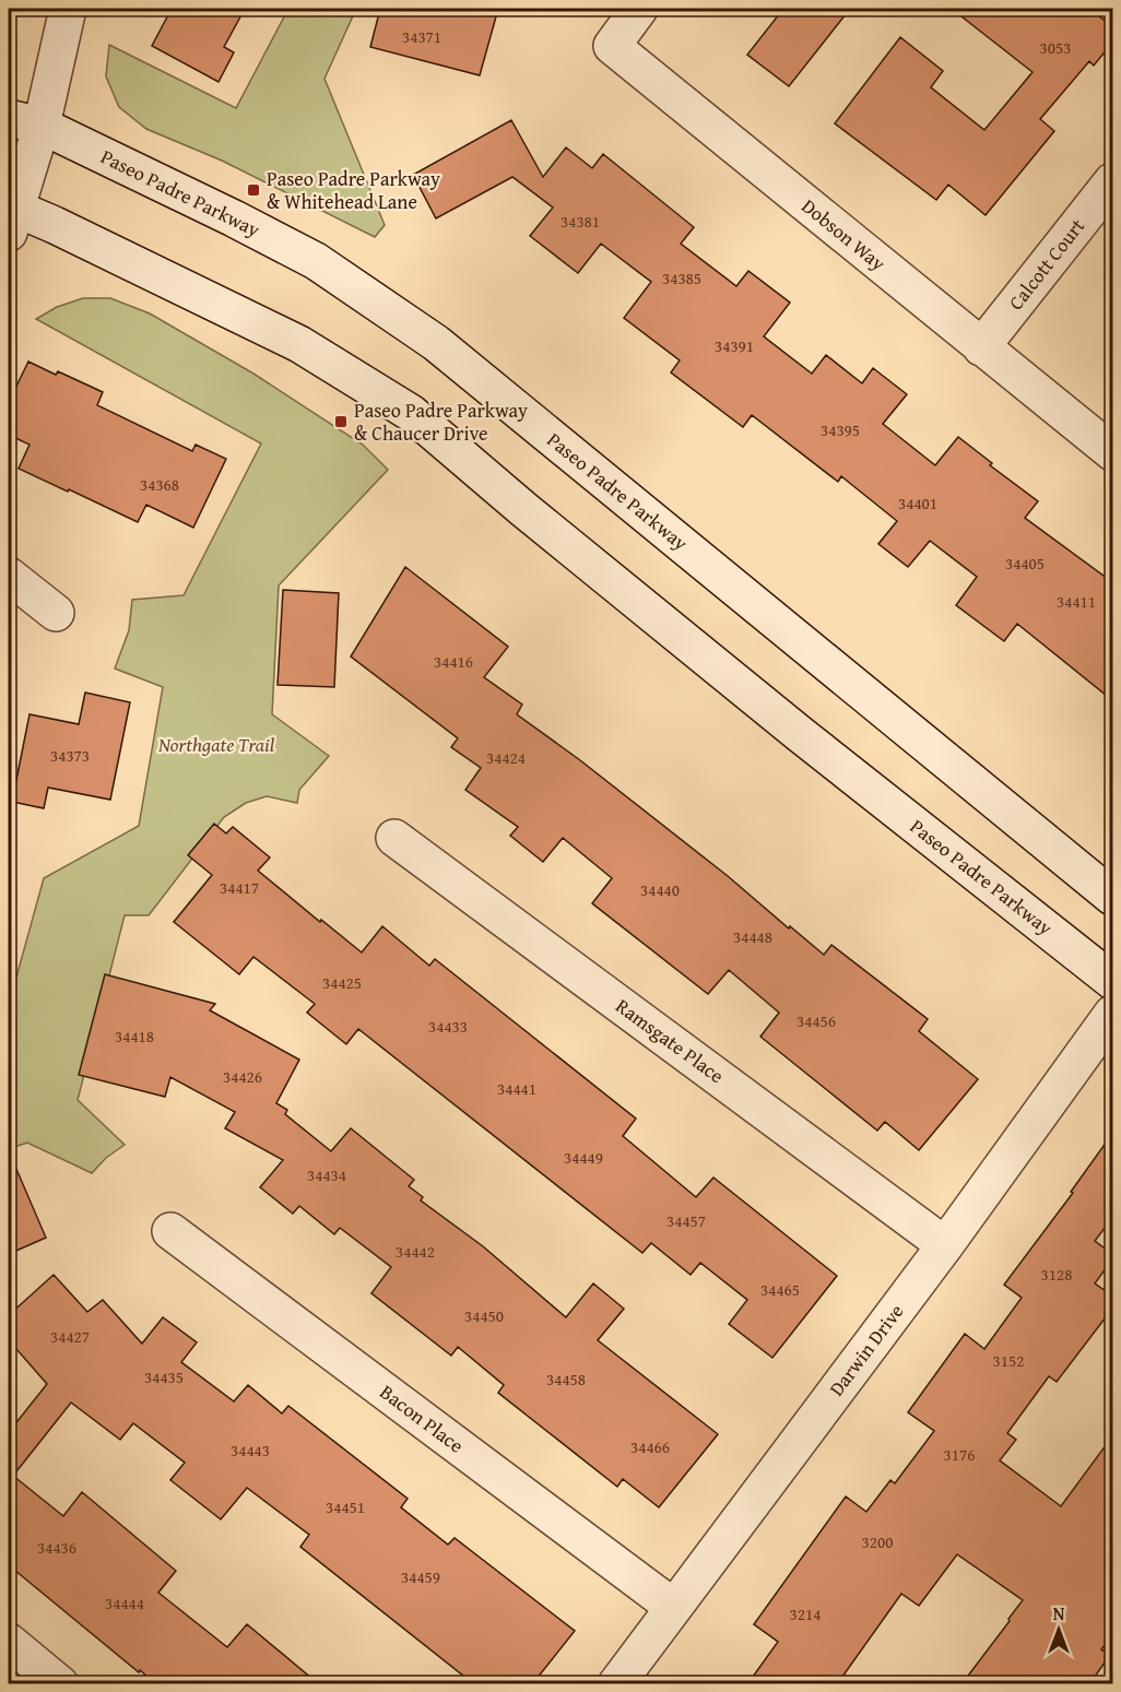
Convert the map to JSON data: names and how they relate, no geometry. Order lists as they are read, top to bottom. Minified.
{"streets":{"street":["Paseo Padre Parkway","Dobson Way","Calcott Court","Ramsgate Place","Darwin Drive","Bacon Place"]},"crossings":[["Dobson Way","Calcott Court"],["Ramsgate Place","Darwin Drive"],["Darwin Drive","Bacon Place"]],"parks":["Northgate Trail"],"places":{"transit":["Paseo Padre Parkway & Whitehead Lane","Paseo Padre Parkway & Chaucer Drive"]},"house_numbers":["34371","3053","34381","34385","34391","34395","34368","34401","34405","34411","34416","34373","34424","34417","34440","34448","34425","34456","34433","34418","34426","34441","34449","34434","34457","34442","3128","34465","34450","34427","3152","34435","34458","34466","34443","3176","34451","3200","34436","34459","34444","3214"],"north":"top"}
